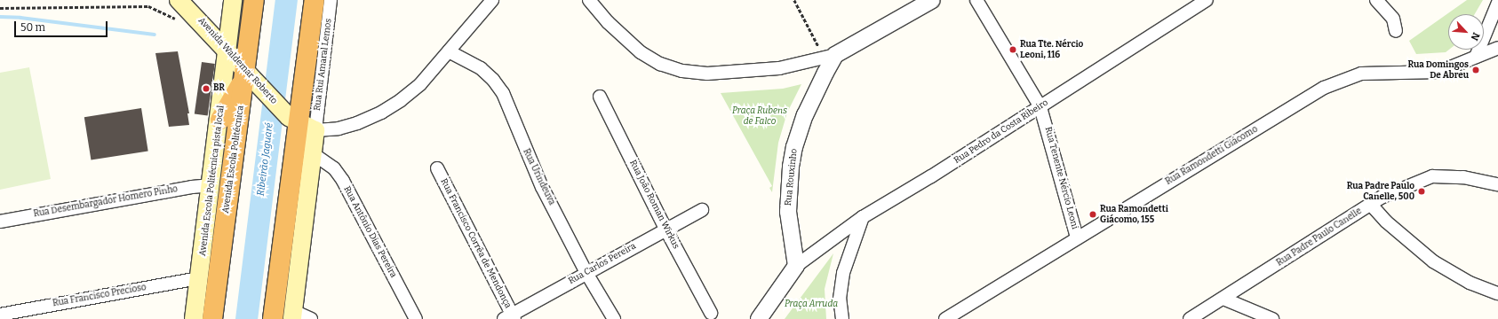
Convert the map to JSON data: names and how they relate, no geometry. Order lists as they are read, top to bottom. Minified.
{"streets":{"highway":["Avenida Escola Politécnica"],"main road":["Avenida Waldemar Roberto","Avenida Escola Politécnica pista local"],"street":["Rua Rui Amaral Lemos","Rua Pedro da Costa Ribeiro","Rua Ramondetti Giácomo","Rua Urindeuva","Rua Rouxinho","Rua Tenente Nércio Leoni","Rua Desembargador Homero Pinho","Rua João Roman Wirkus","Rua Antônio Dias Pereira","Rua Padre Paulo Canelle","Rua Francisco Corrêa de Mendonça","Rua Carlos Pereira","Rua Francisco Precioso"]},"crossings":[["Avenida Waldemar Roberto","Rua Rui Amaral Lemos"],["Avenida Waldemar Roberto","Avenida Escola Politécnica"],["Avenida Waldemar Roberto","Avenida Escola Politécnica pista local"],["Rua Pedro da Costa Ribeiro","Rua Rouxinho"],["Rua Pedro da Costa Ribeiro","Rua Tenente Nércio Leoni"],["Rua Ramondetti Giácomo","Rua Tenente Nércio Leoni"],["Rua Urindeuva","Rua Carlos Pereira"],["Avenida Escola Politécnica pista local","Rua Desembargador Homero Pinho"],["Avenida Escola Politécnica pista local","Rua Francisco Precioso"],["Rua João Roman Wirkus","Rua Carlos Pereira"],["Rua Francisco Corrêa de Mendonça","Rua Carlos Pereira"]],"water":["Ribeirão Jaguaré"],"parks":["Praça Rubens de Falco","Praça Arruda"],"places":["Rua Tte. Nércio Leoni, 116","Rua Domingos De Abreu","BR","Rua Padre Paulo Canelle, 500","Rua Ramondetti Giácomo, 155"],"scale_bar":"50 m","north":"bottom right"}
